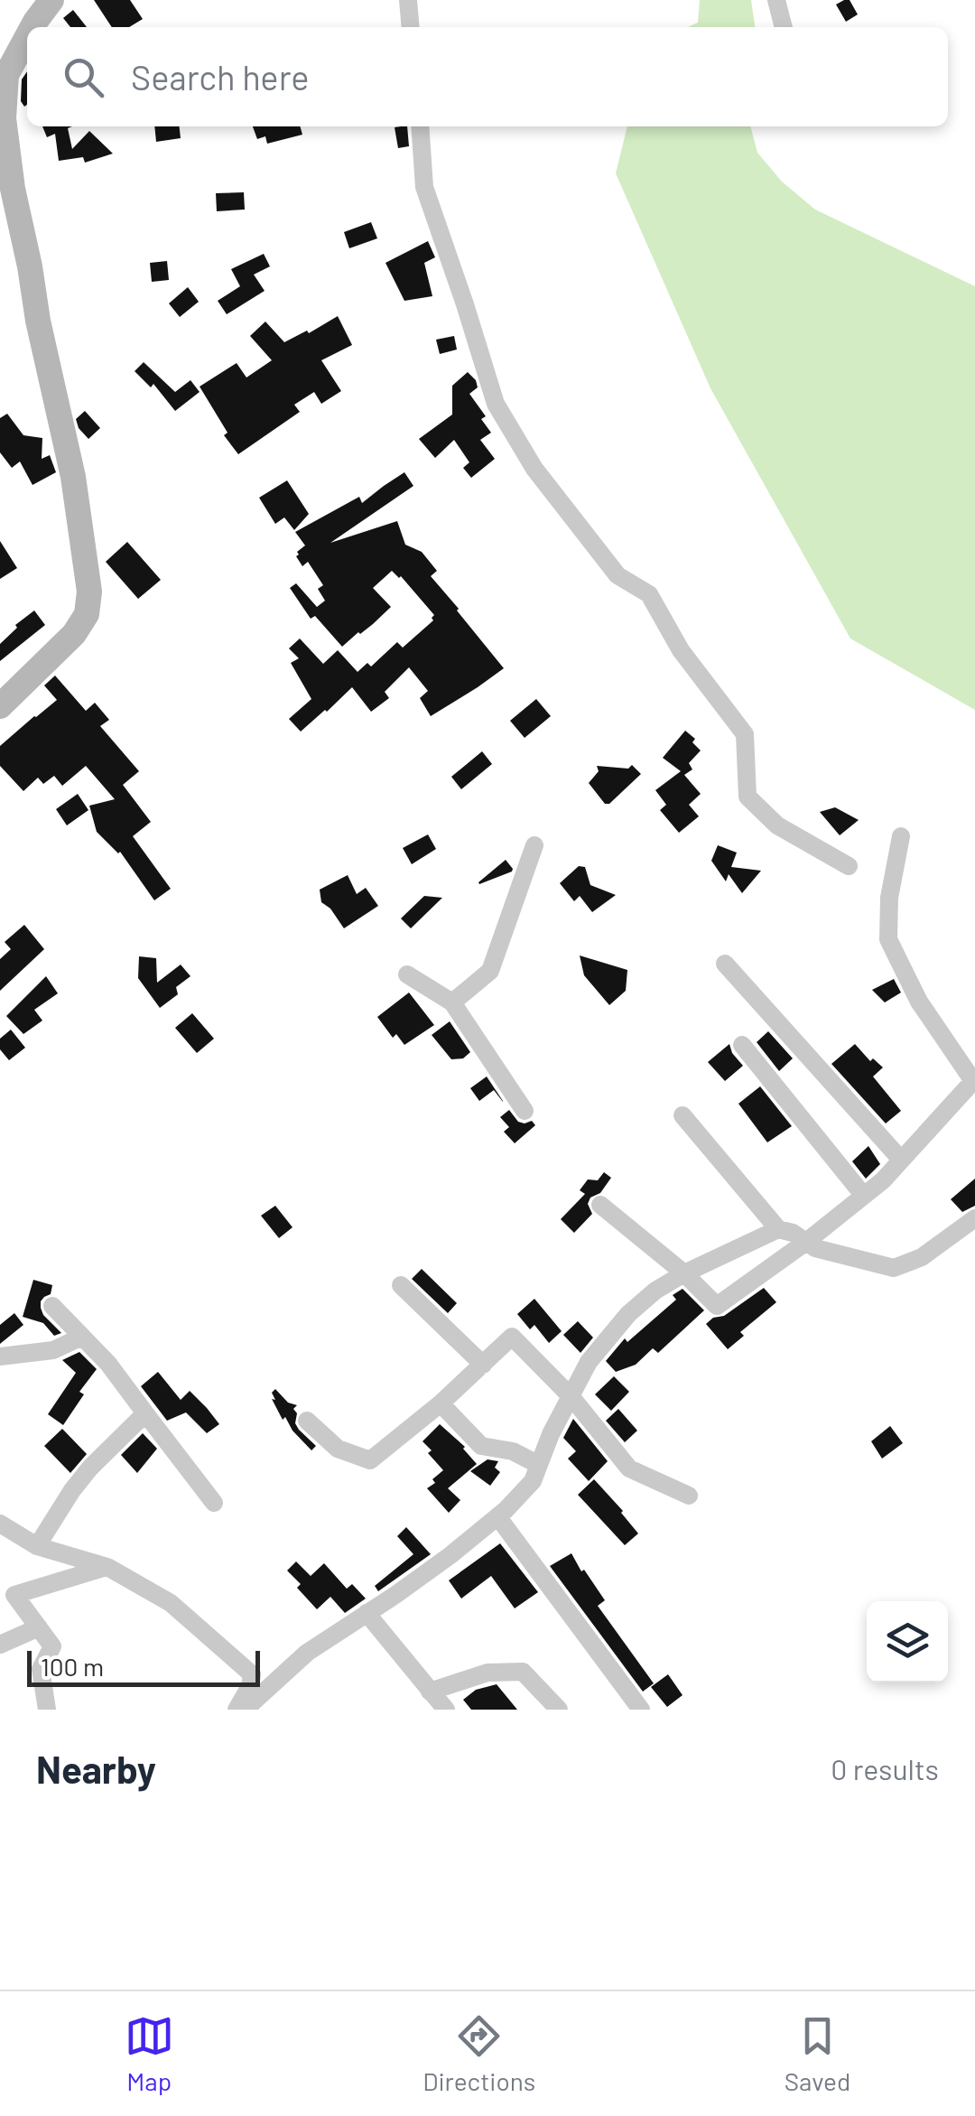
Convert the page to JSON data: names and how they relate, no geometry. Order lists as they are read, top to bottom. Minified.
{"scale_bar":"100 m","page":{"search":"Search here","scale":"100 m","heading":["Nearby","0 results"],"nav":["Map","Directions","Saved"]}}
